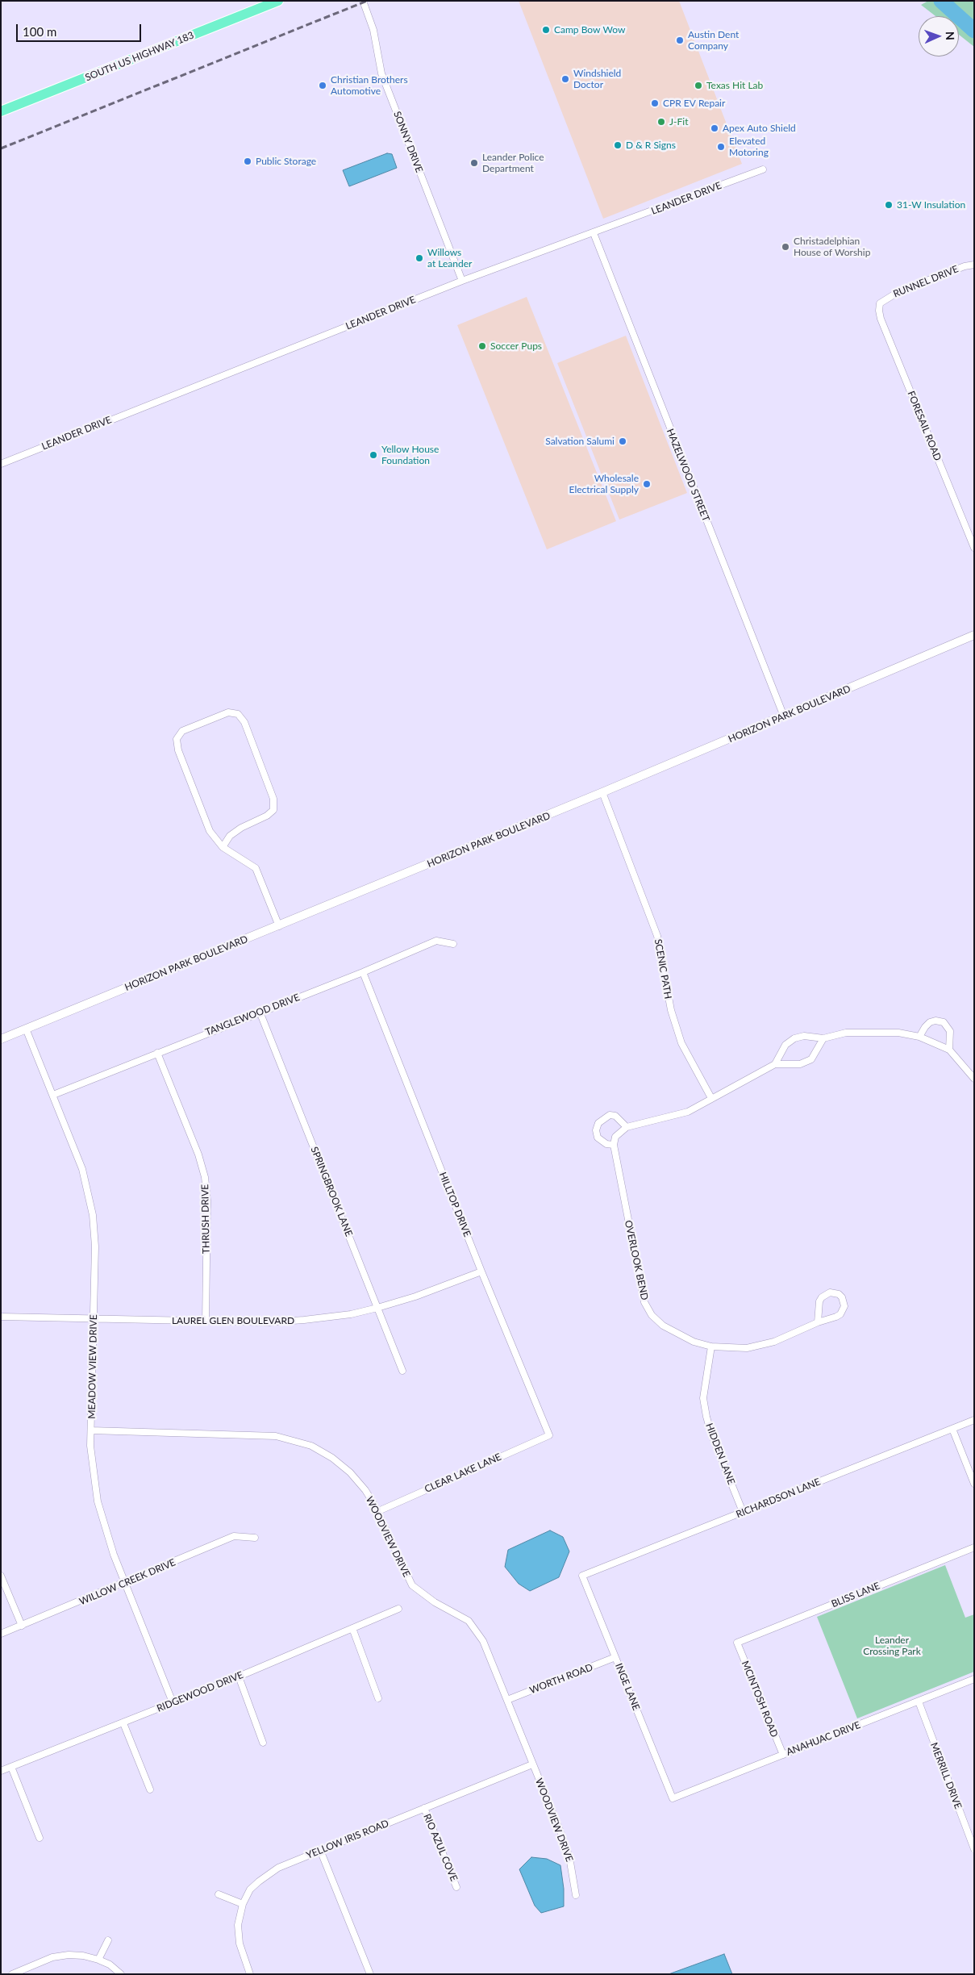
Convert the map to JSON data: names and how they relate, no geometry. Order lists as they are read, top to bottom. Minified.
{"streets":{"main road":["SOUTH US HIGHWAY 183"],"street":["SONNY DRIVE","LEANDER DRIVE","RUNNEL DRIVE","FORESAIL ROAD","HAZELWOOD STREET","HORIZON PARK BOULEVARD","SCENIC PATH","TANGLEWOOD DRIVE","SPRINGBROOK LANE","HILLTOP DRIVE","THRUSH DRIVE","OVERLOOK BEND","LAUREL GLEN BOULEVARD","MEADOW VIEW DRIVE","HIDDEN LANE","CLEAR LAKE LANE","RICHARDSON LANE","WOODVIEW DRIVE","WILLOW CREEK DRIVE","BLISS LANE","WORTH ROAD","INGE LANE","RIDGEWOOD DRIVE","MCINTOSH ROAD","ANAHUAC DRIVE","MERRILL DRIVE","YELLOW IRIS ROAD","RIO AZUL COVE"]},"crossings":[["SONNY DRIVE","LEANDER DRIVE"],["LEANDER DRIVE","HAZELWOOD STREET"],["RUNNEL DRIVE","FORESAIL ROAD"],["HAZELWOOD STREET","HORIZON PARK BOULEVARD"],["HORIZON PARK BOULEVARD","SCENIC PATH"],["HORIZON PARK BOULEVARD","MEADOW VIEW DRIVE"],["TANGLEWOOD DRIVE","SPRINGBROOK LANE"],["TANGLEWOOD DRIVE","HILLTOP DRIVE"],["TANGLEWOOD DRIVE","THRUSH DRIVE"],["TANGLEWOOD DRIVE","MEADOW VIEW DRIVE"],["SPRINGBROOK LANE","LAUREL GLEN BOULEVARD"],["HILLTOP DRIVE","LAUREL GLEN BOULEVARD"],["HILLTOP DRIVE","CLEAR LAKE LANE"],["THRUSH DRIVE","LAUREL GLEN BOULEVARD"],["OVERLOOK BEND","HIDDEN LANE"],["LAUREL GLEN BOULEVARD","MEADOW VIEW DRIVE"],["MEADOW VIEW DRIVE","WOODVIEW DRIVE"],["MEADOW VIEW DRIVE","WILLOW CREEK DRIVE"],["MEADOW VIEW DRIVE","RIDGEWOOD DRIVE"],["HIDDEN LANE","RICHARDSON LANE"],["CLEAR LAKE LANE","WOODVIEW DRIVE"],["RICHARDSON LANE","INGE LANE"],["WOODVIEW DRIVE","WORTH ROAD"],["WOODVIEW DRIVE","YELLOW IRIS ROAD"],["BLISS LANE","MCINTOSH ROAD"],["WORTH ROAD","INGE LANE"],["INGE LANE","ANAHUAC DRIVE"],["MCINTOSH ROAD","ANAHUAC DRIVE"],["ANAHUAC DRIVE","MERRILL DRIVE"],["YELLOW IRIS ROAD","RIO AZUL COVE"]],"parks":["Leander Crossing Park"],"places":["Camp Bow Wow","Austin Dent Company","Windshield Doctor","Christian Brothers Automotive","Texas Hit Lab","CPR EV Repair","J-Fit","Apex Auto Shield","D & R Signs","Elevated Motoring","Public Storage","Leander Police Department","31-W Insulation","Christadelphian House of Worship","Willows at Leander","Soccer Pups","Salvation Salumi","Yellow House Foundation","Wholesale Electrical Supply"],"scale_bar":"100 m","north":"right"}
